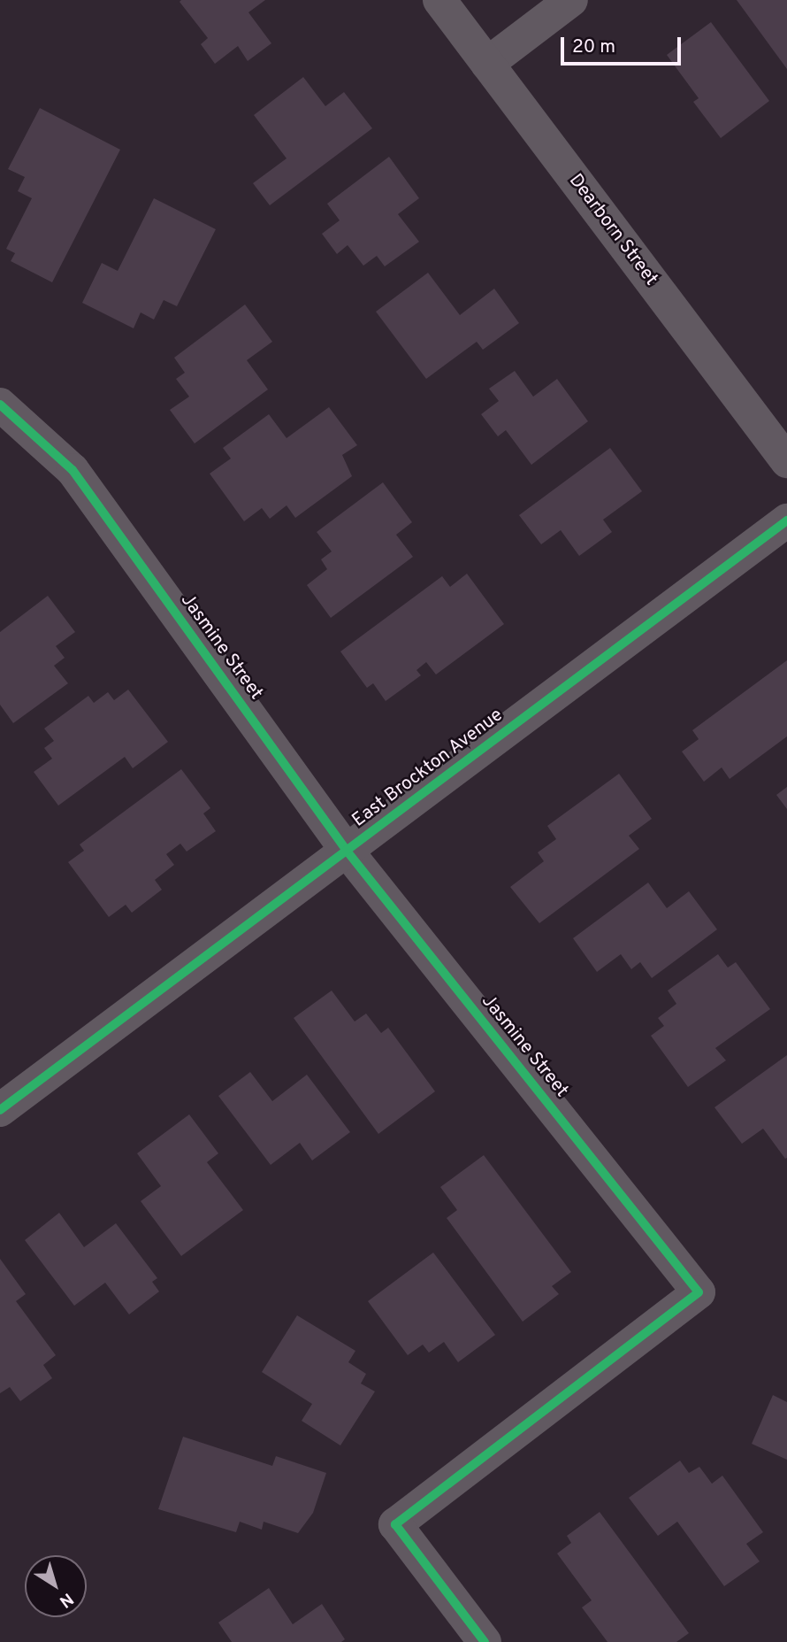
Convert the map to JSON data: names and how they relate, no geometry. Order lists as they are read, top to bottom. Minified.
{"streets":{"street":["Dearborn Street","Jasmine Street","East Brockton Avenue"]},"crossings":[["Jasmine Street","East Brockton Avenue"]],"scale_bar":"20 m","north":"bottom right"}
